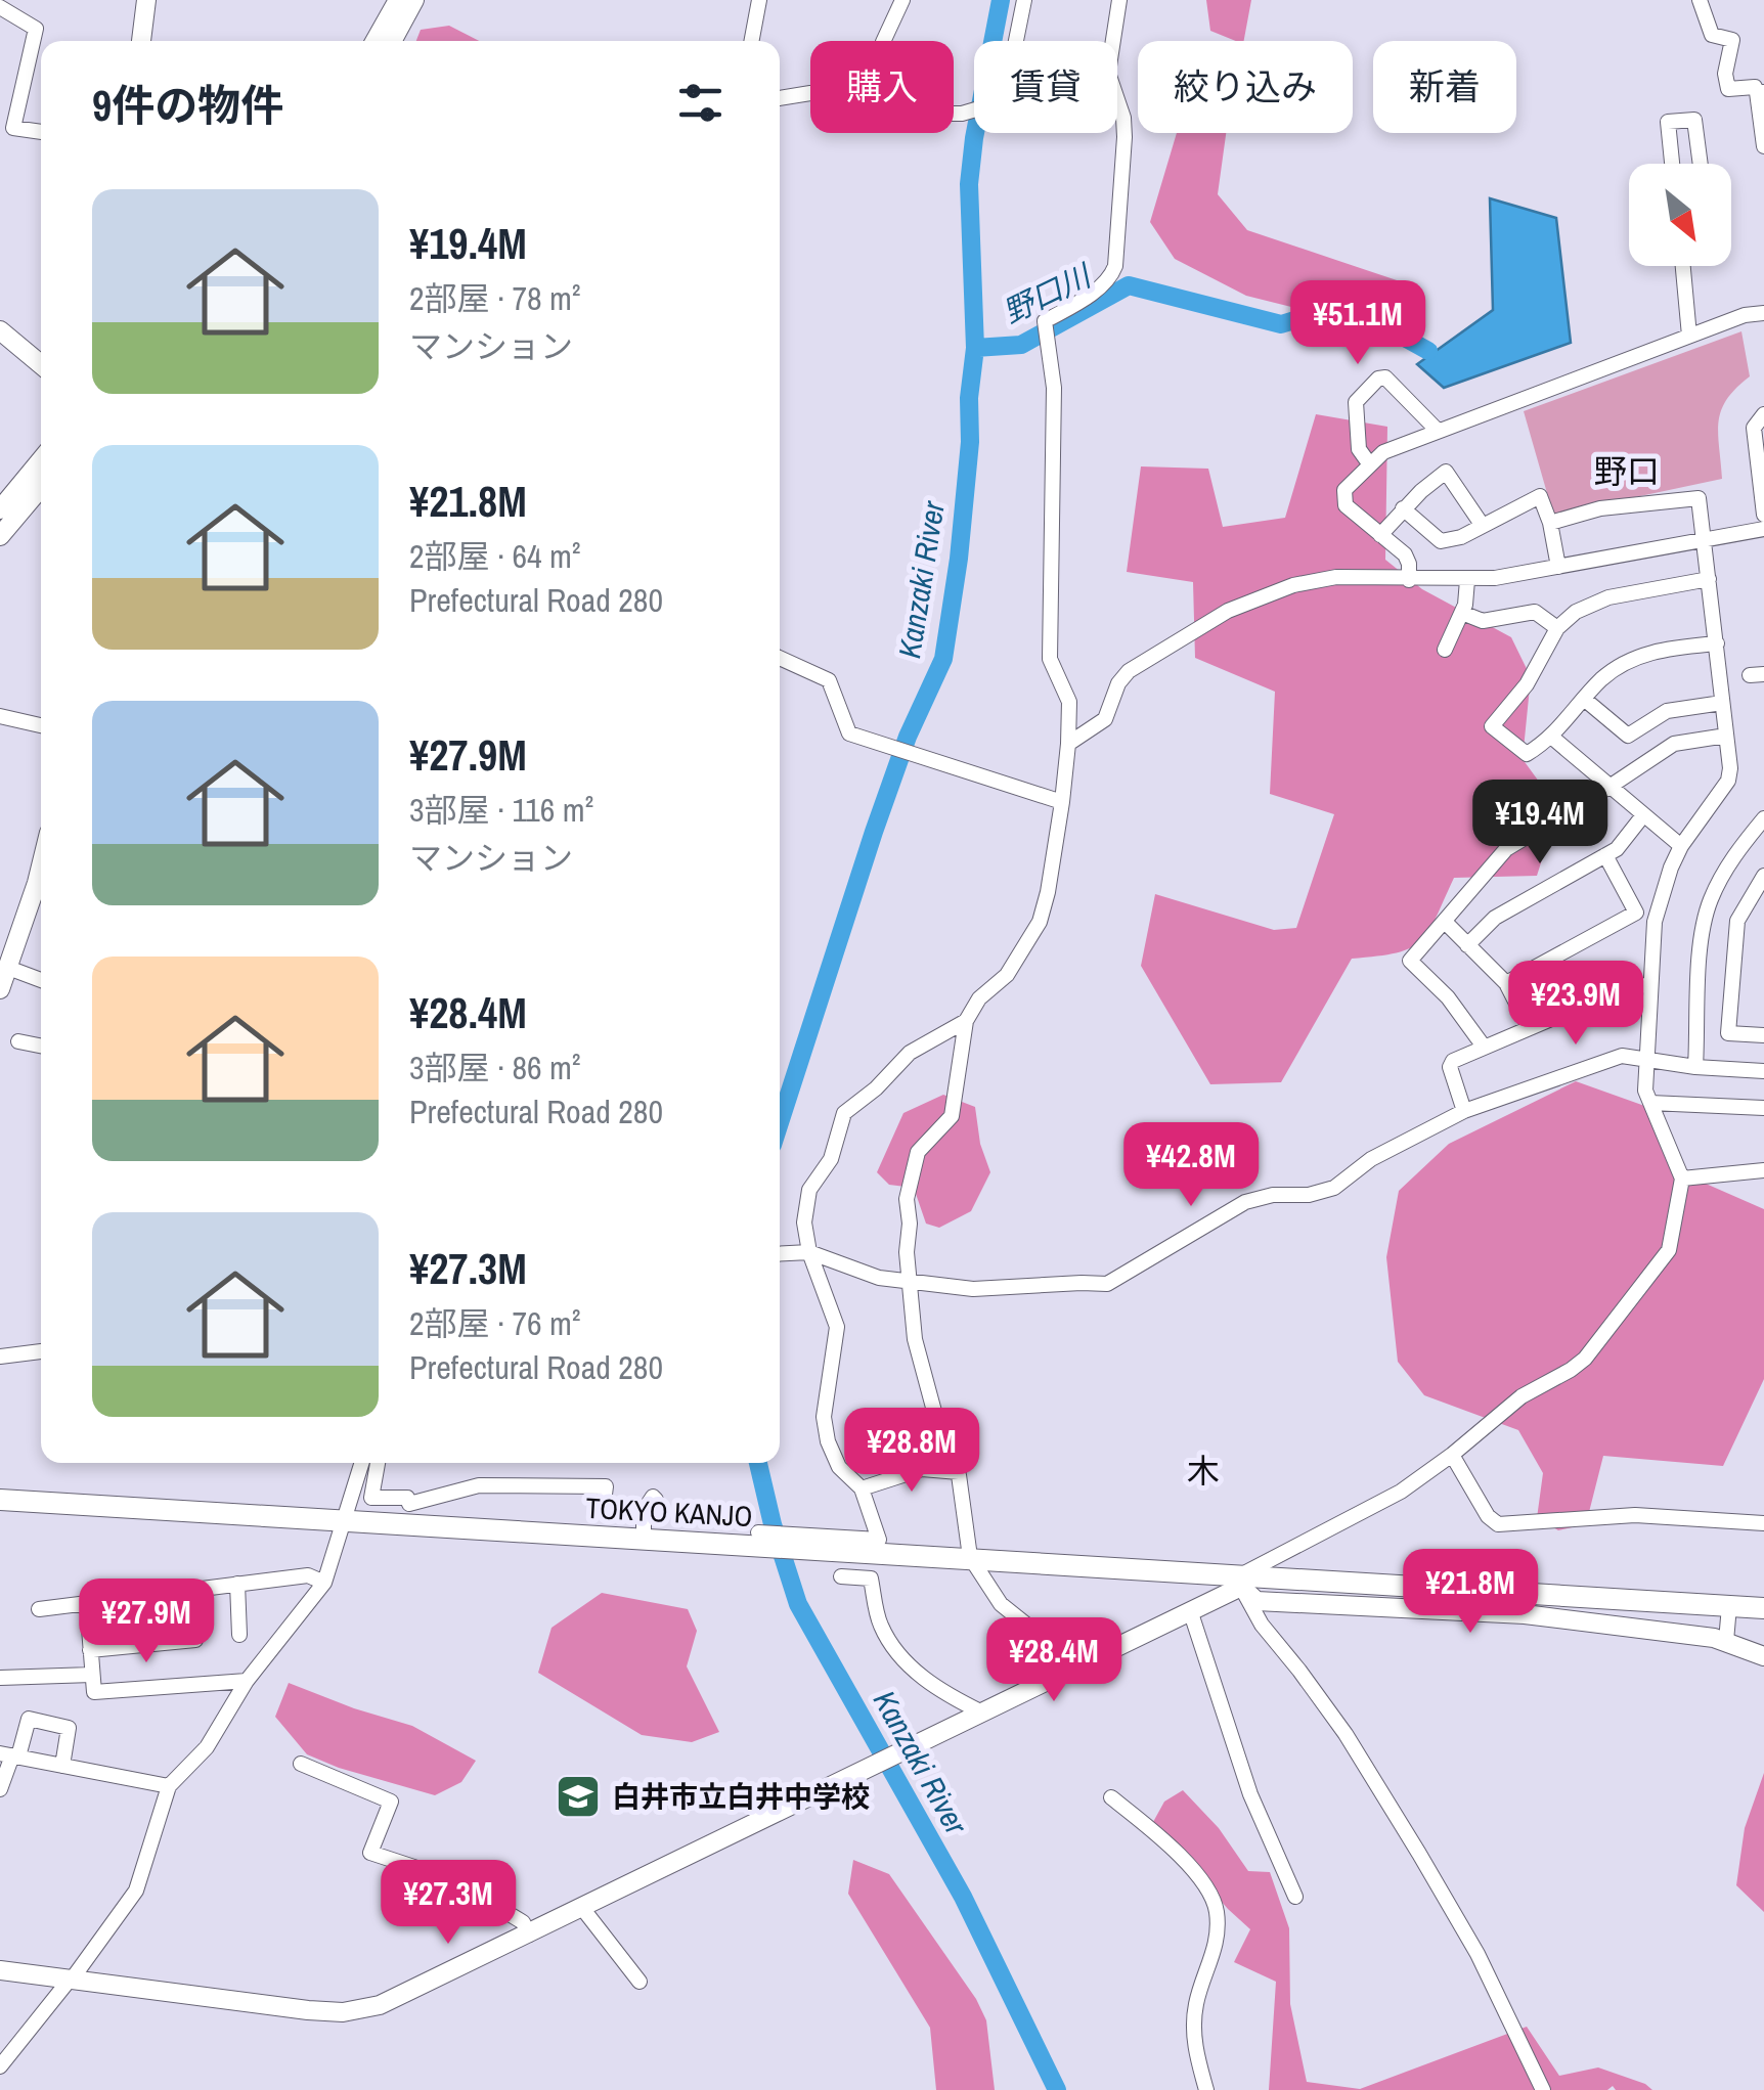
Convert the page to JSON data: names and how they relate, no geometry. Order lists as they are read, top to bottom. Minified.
{"streets":{"highway":["TOKYO KANJO"]},"districts":["野口","木"],"water":["野口川","Kanzaki River"],"places":{"school or university":["白井市立白井中学校"]},"north":"bottom right","page":{"chip":["購入","賃貸","絞り込み","新着"],"heading":"9件の物件","list":[{"name":"¥19.4M","note":"2部屋 · 78 m² · マンション"},{"name":"¥21.8M","note":"2部屋 · 64 m² · Prefectural Road 280"},{"name":"¥27.9M","note":"3部屋 · 116 m² · マンション"},{"name":"¥28.4M","note":"3部屋 · 86 m² · Prefectural Road 280"},{"name":"¥27.3M","note":"2部屋 · 76 m² · Prefectural Road 280"}],"price":["¥51.1M","¥19.4M","¥23.9M","¥42.8M","¥28.8M","¥21.8M","¥27.9M","¥28.4M","¥27.3M"]}}
